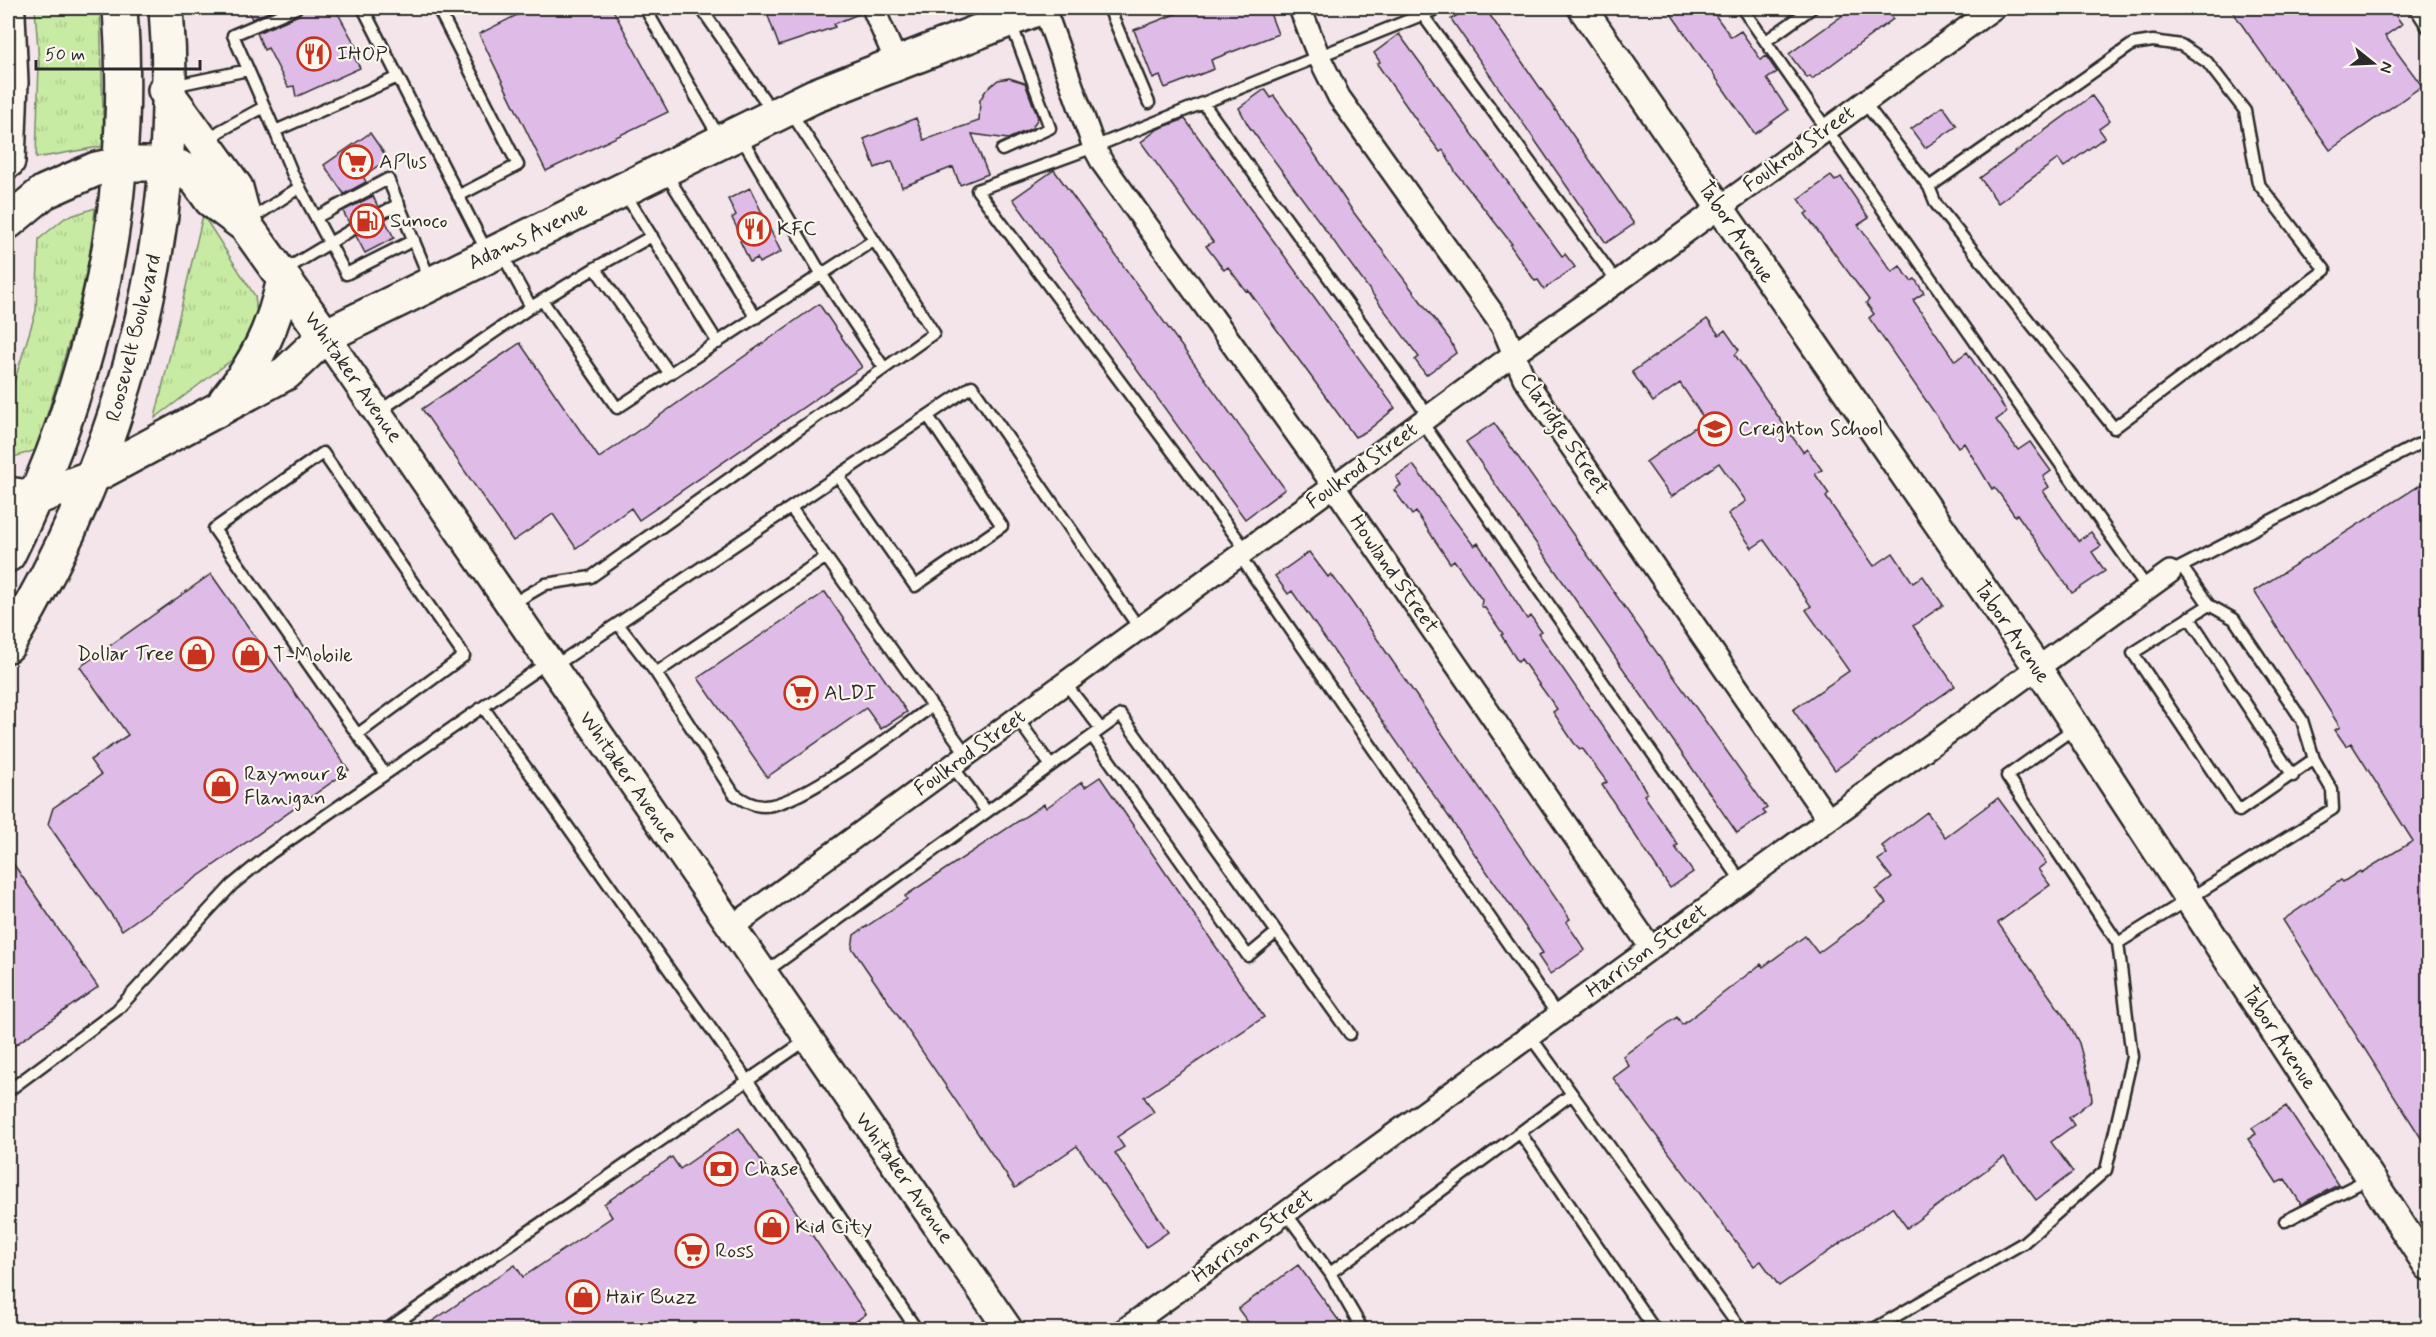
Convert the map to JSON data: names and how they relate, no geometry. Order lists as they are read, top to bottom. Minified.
{"streets":{"highway":["Adams Avenue","Roosevelt Boulevard","Whitaker Avenue"],"street":["Foulkrod Street","Tabor Avenue","Claridge Street","Howland Street","Harrison Street"]},"crossings":[["Foulkrod Street","Tabor Avenue"],["Foulkrod Street","Whitaker Avenue"],["Foulkrod Street","Claridge Street"],["Foulkrod Street","Howland Street"],["Tabor Avenue","Harrison Street"],["Adams Avenue","Roosevelt Boulevard"],["Adams Avenue","Whitaker Avenue"],["Roosevelt Boulevard","Whitaker Avenue"],["Claridge Street","Harrison Street"],["Howland Street","Harrison Street"]],"places":{"restaurant":["IHOP","KFC"],"supermarket":["APlus","ALDI","Ross"],"fuel station":["Sunoco"],"school or university":["Creighton School"],"shop":["Dollar Tree","T-Mobile","Raymour & Flanigan","Kid City","Hair Buzz"],"bank":["Chase"]},"scale_bar":"50 m","north":"right"}
